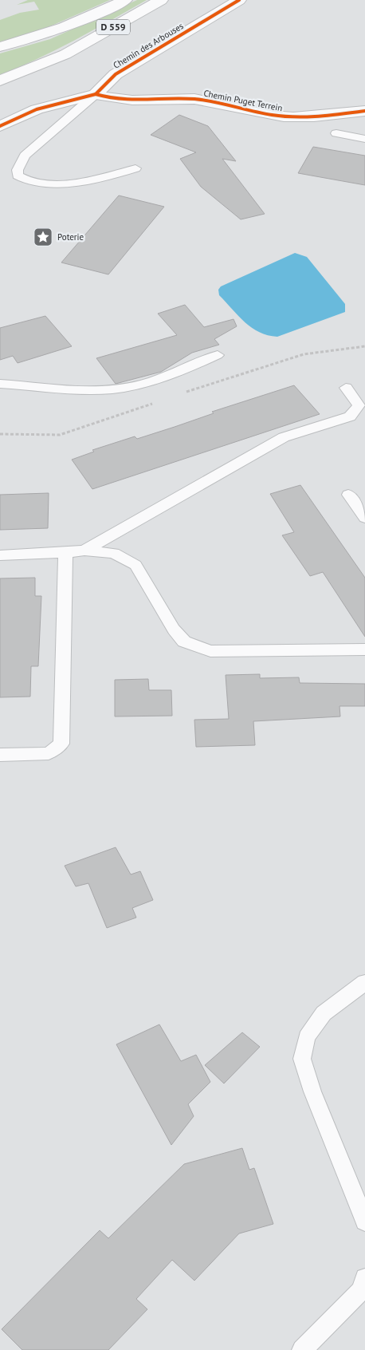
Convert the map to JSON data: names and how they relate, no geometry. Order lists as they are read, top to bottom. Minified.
{"streets":{"street":["D 559","Chemin des Arbouses","Chemin Puget Terrein"]},"crossings":[["Chemin des Arbouses","Chemin Puget Terrein"]],"places":{"place":["Poterie"]}}
